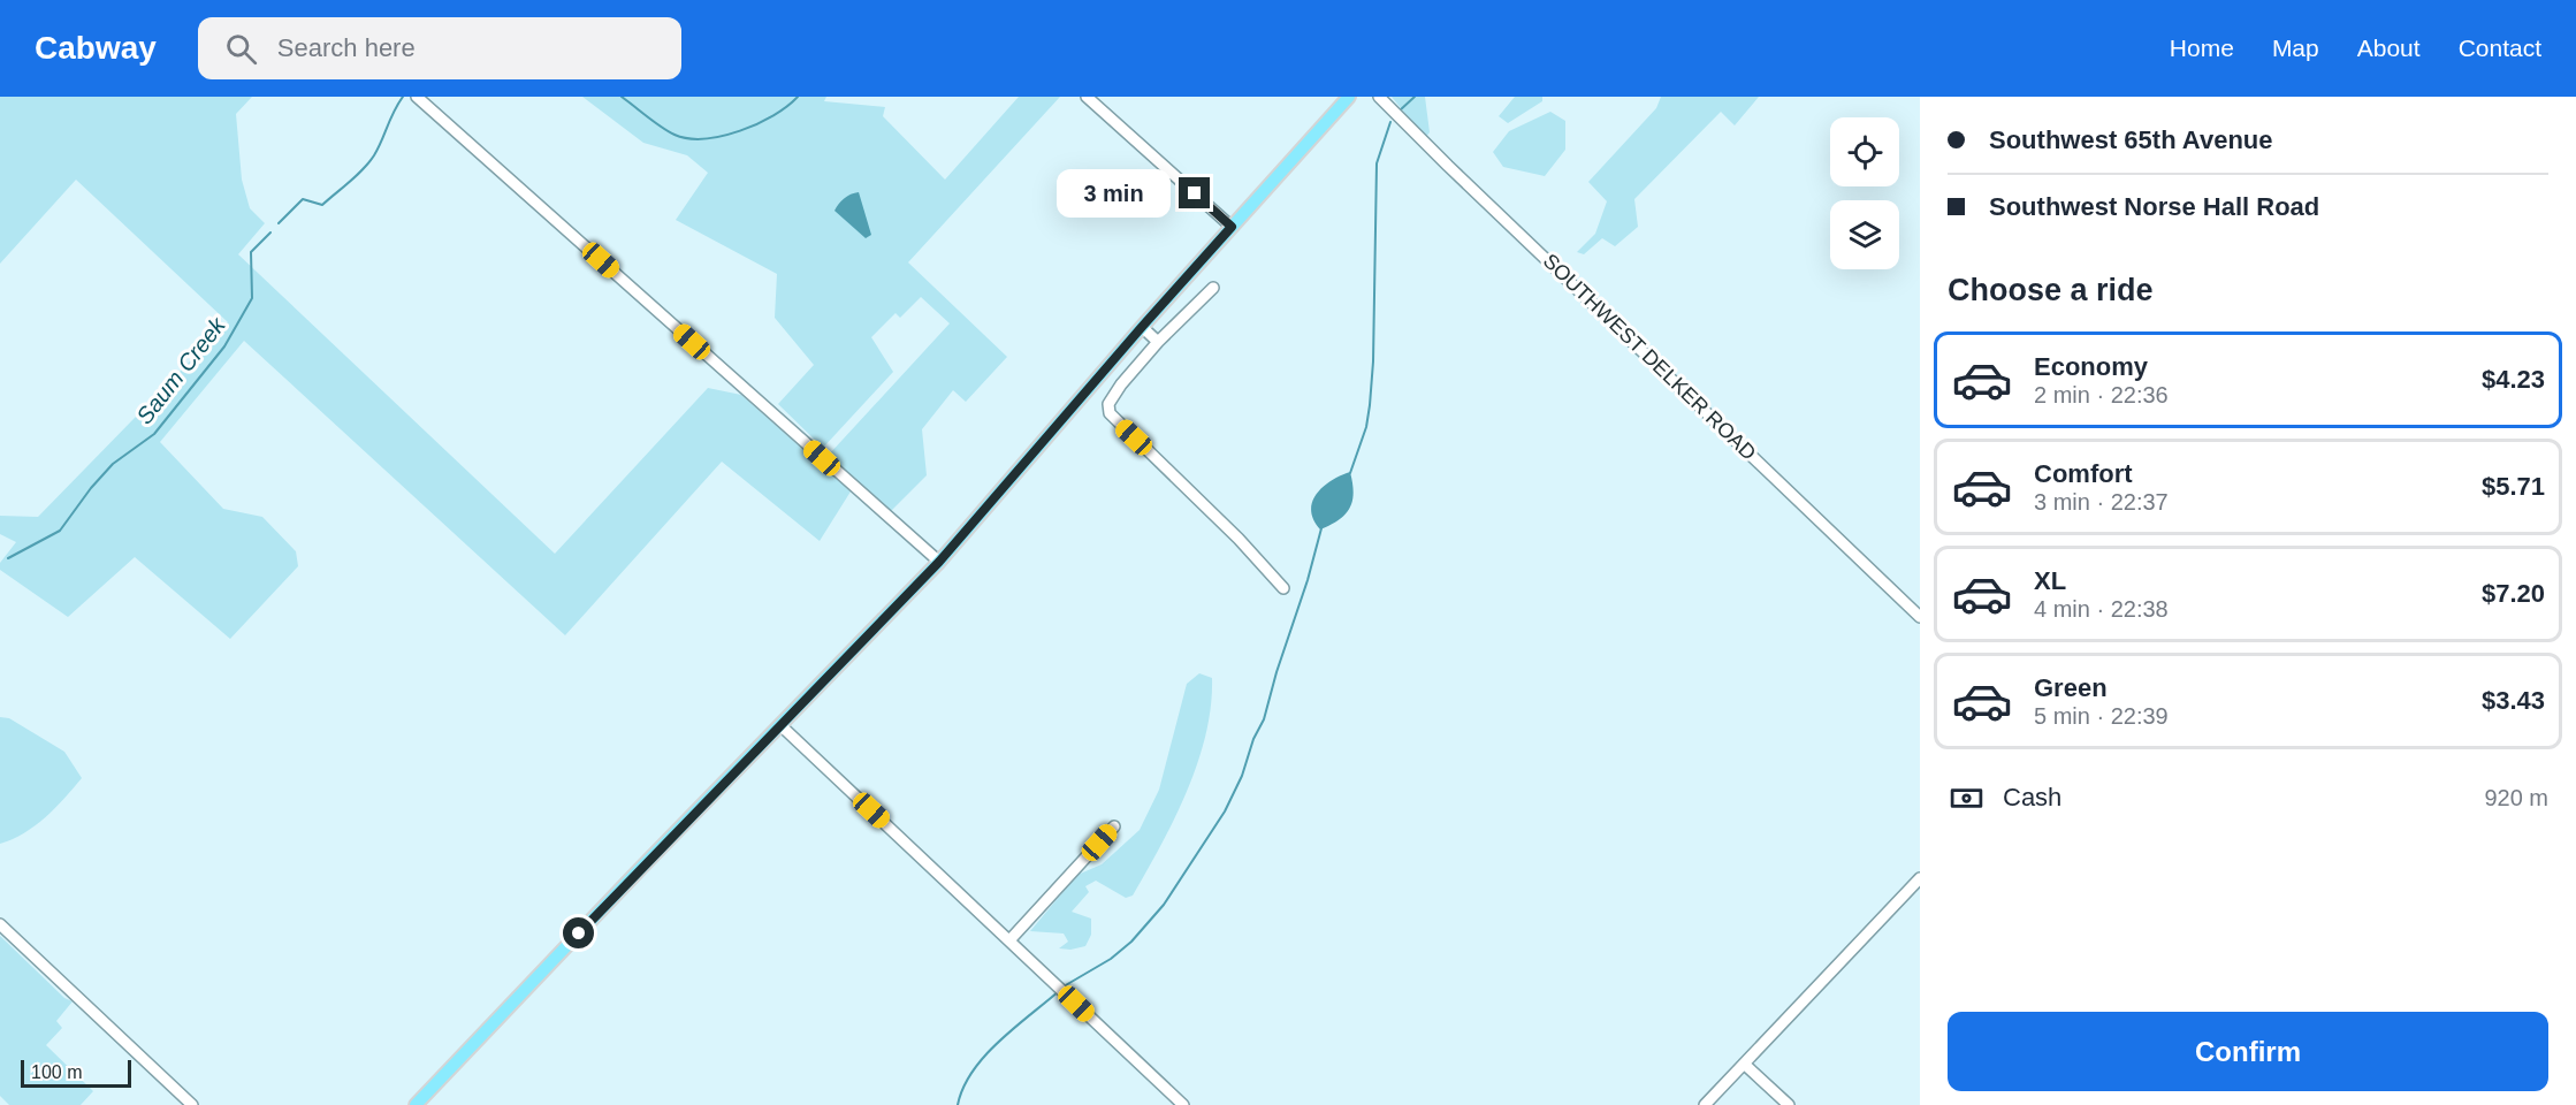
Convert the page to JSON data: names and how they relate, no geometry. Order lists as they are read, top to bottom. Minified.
{"streets":{"street":["SOUTHWEST DELKER ROAD"]},"water":["Saum Creek"],"scale_bar":"100 m","page":{"header":"Cabway","search":"Search here","nav":["Home","Map","About","Contact"],"banner":["Southwest 65th Avenue","Southwest Norse Hall Road"],"bubble":"3 min","heading":"Choose a ride","list":[{"name":"Economy","note":"2 min · 22:36","value":"$4.23"},{"name":"Comfort","note":"3 min · 22:37","value":"$5.71"},{"name":"XL","note":"4 min · 22:38","value":"$7.20"},{"name":"Green","note":"5 min · 22:39","value":"$3.43"}],"pay":["Cash","920 m"],"buttons":"Confirm","scale":"100 m"}}
